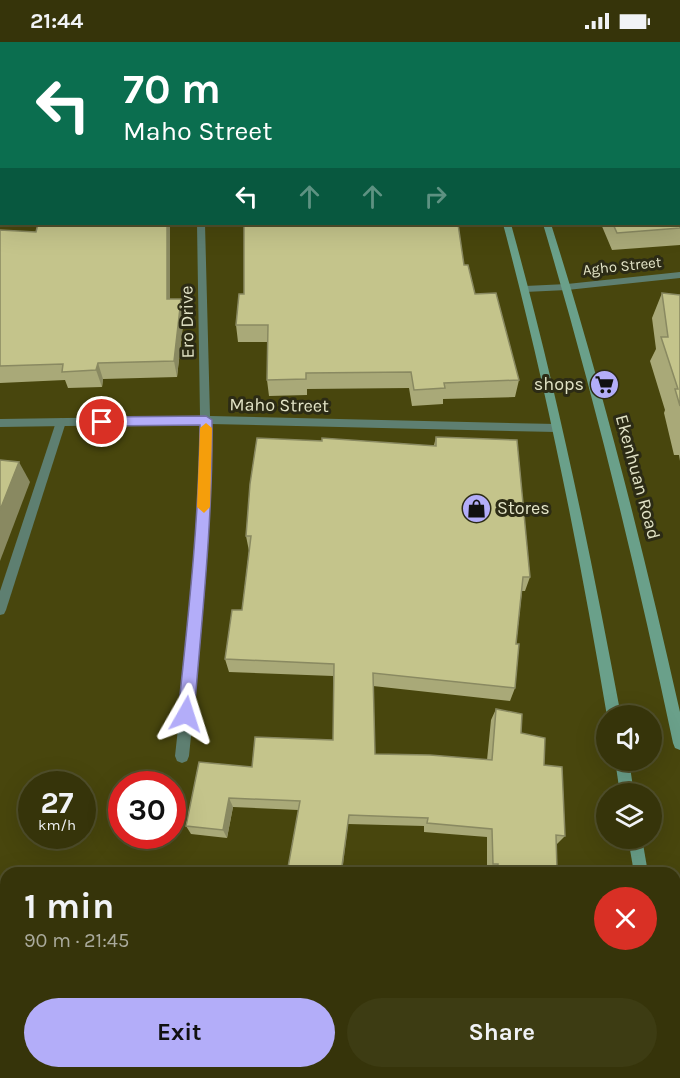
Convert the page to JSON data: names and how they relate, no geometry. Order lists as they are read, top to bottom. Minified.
{"streets":{"main road":["Ekenhuan Road"],"street":["Agho Street","Ero Drive","Maho Street"]},"crossings":[["Agho Street","Ekenhuan Road"],["Ero Drive","Maho Street"]],"places":{"supermarket":["shops"],"shop":["Stores"]},"page":{"status":"21:44","turn":["70 m","Maho Street"],"speed":"27 km/h","limit":"30","heading":["1 min","90 m · 21:45"],"buttons":["Exit","Share"]}}
